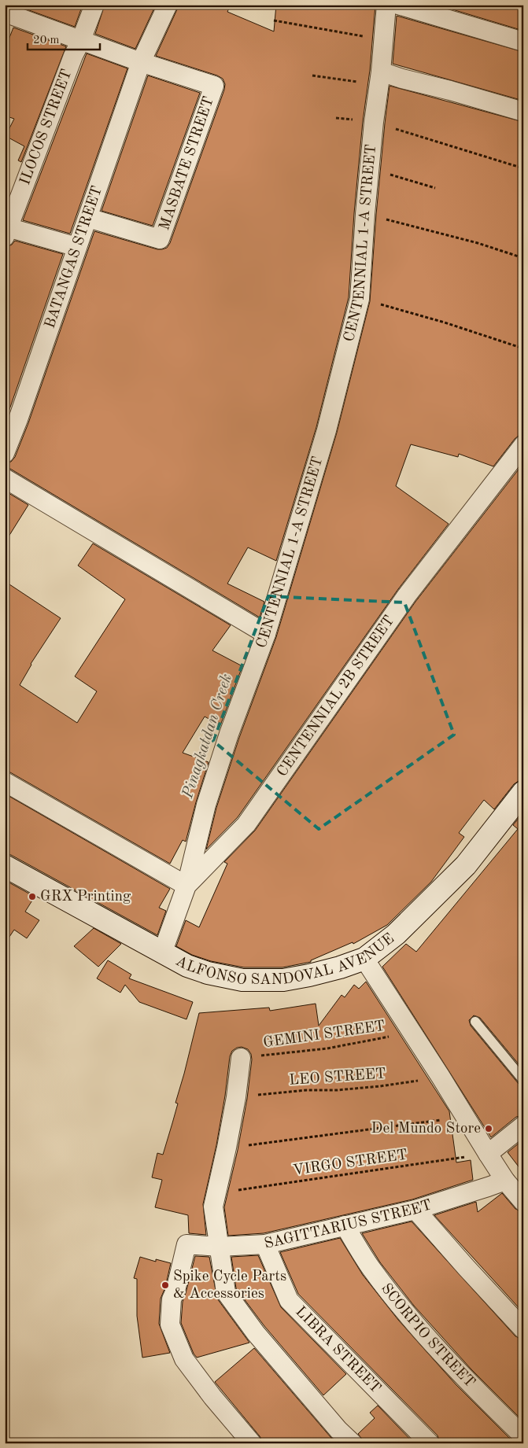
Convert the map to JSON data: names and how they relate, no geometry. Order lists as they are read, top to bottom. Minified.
{"streets":{"main road":["ALFONSO SANDOVAL AVENUE"],"street":["ILOCOS STREET","MASBATE STREET","CENTENNIAL 1-A STREET","BATANGAS STREET","CENTENNIAL 2B STREET","SAGITTARIUS STREET","SCORPIO STREET","LIBRA STREET"],"path":["GEMINI STREET","LEO STREET","VIRGO STREET"]},"crossings":[["MASBATE STREET","BATANGAS STREET"],["CENTENNIAL 1-A STREET","CENTENNIAL 2B STREET"],["CENTENNIAL 2B STREET","ALFONSO SANDOVAL AVENUE"],["SAGITTARIUS STREET","SCORPIO STREET"],["SAGITTARIUS STREET","LIBRA STREET"]],"water":["Pinagkatdan Creek"],"places":["GRX Printing","Del Mundo Store","Spike Cycle Parts & Accessories"],"scale_bar":"20 m"}
